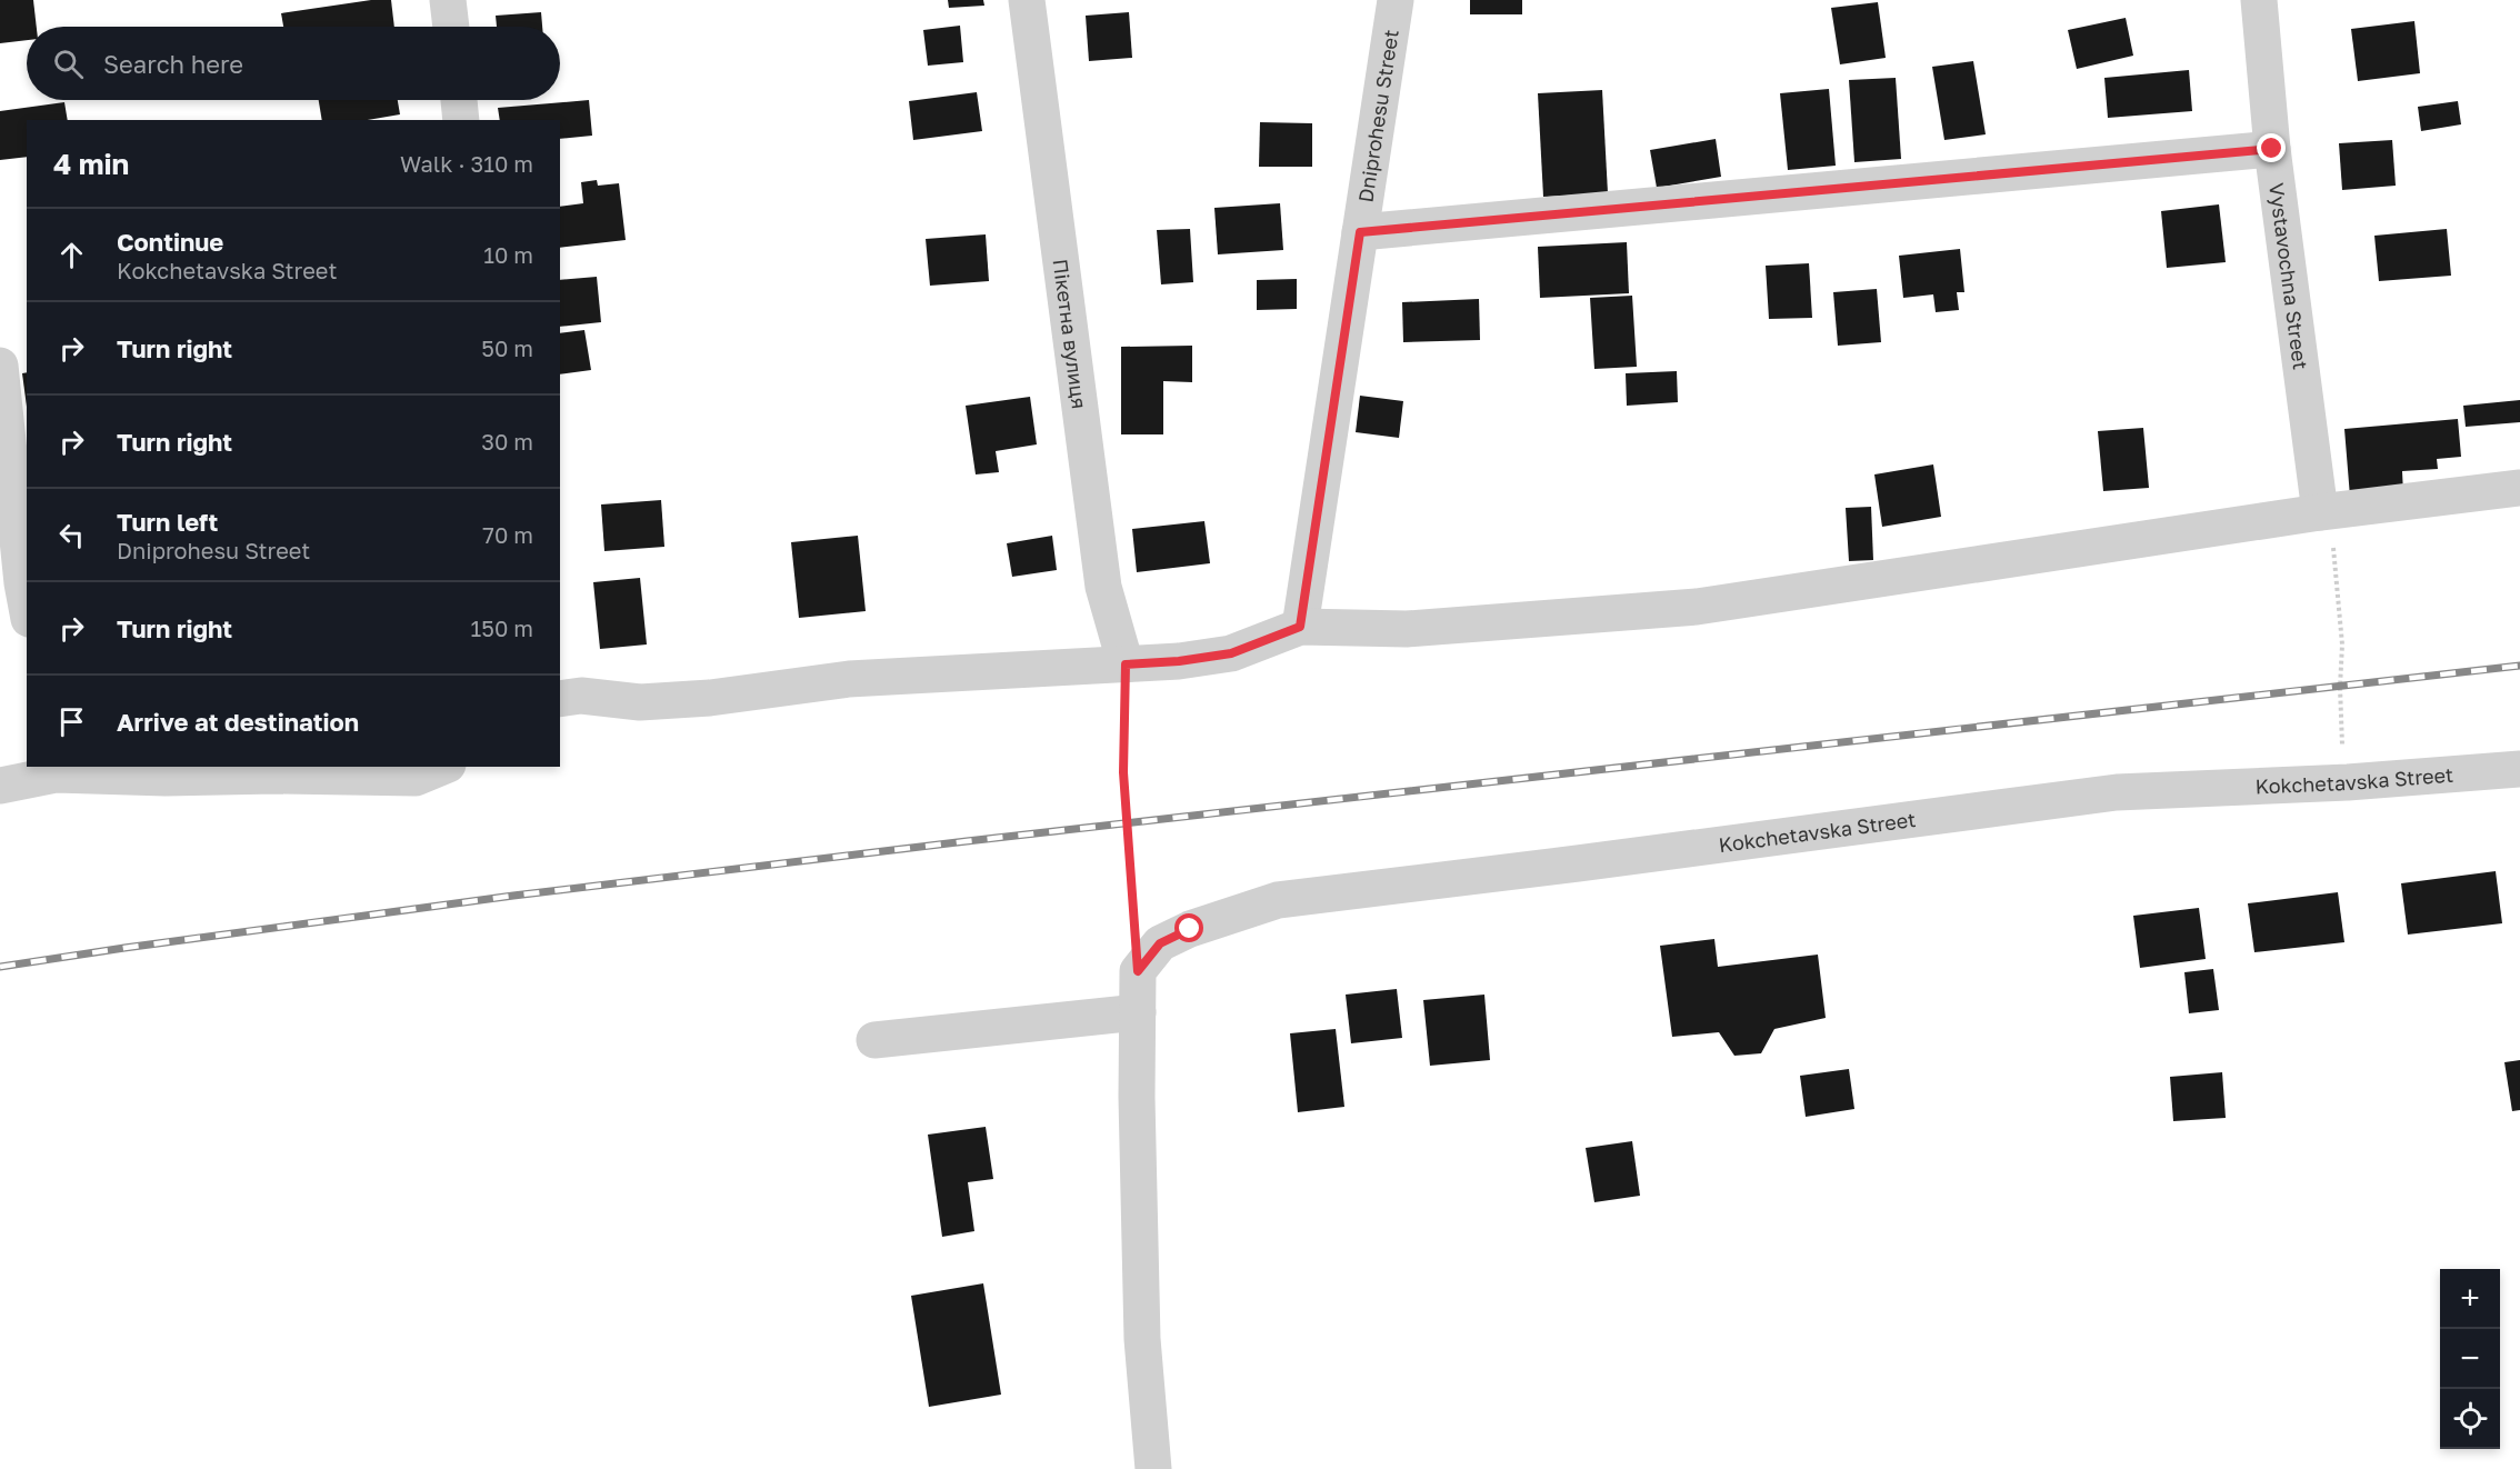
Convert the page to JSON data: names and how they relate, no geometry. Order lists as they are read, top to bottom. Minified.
{"streets":{"street":["Dniprohesu Street","Vystavochna Street","Пікетна вулиця","Kokchetavska Street"]},"page":{"search":"Search here","heading":["4 min","Walk · 310 m"],"list":[["Continue","Kokchetavska Street","10 m"],["Turn right","50 m"],["Turn right","30 m"],["Turn left","Dniprohesu Street","70 m"],["Turn right","150 m"],"Arrive at destination"],"map_buttons":["+","−"]}}
